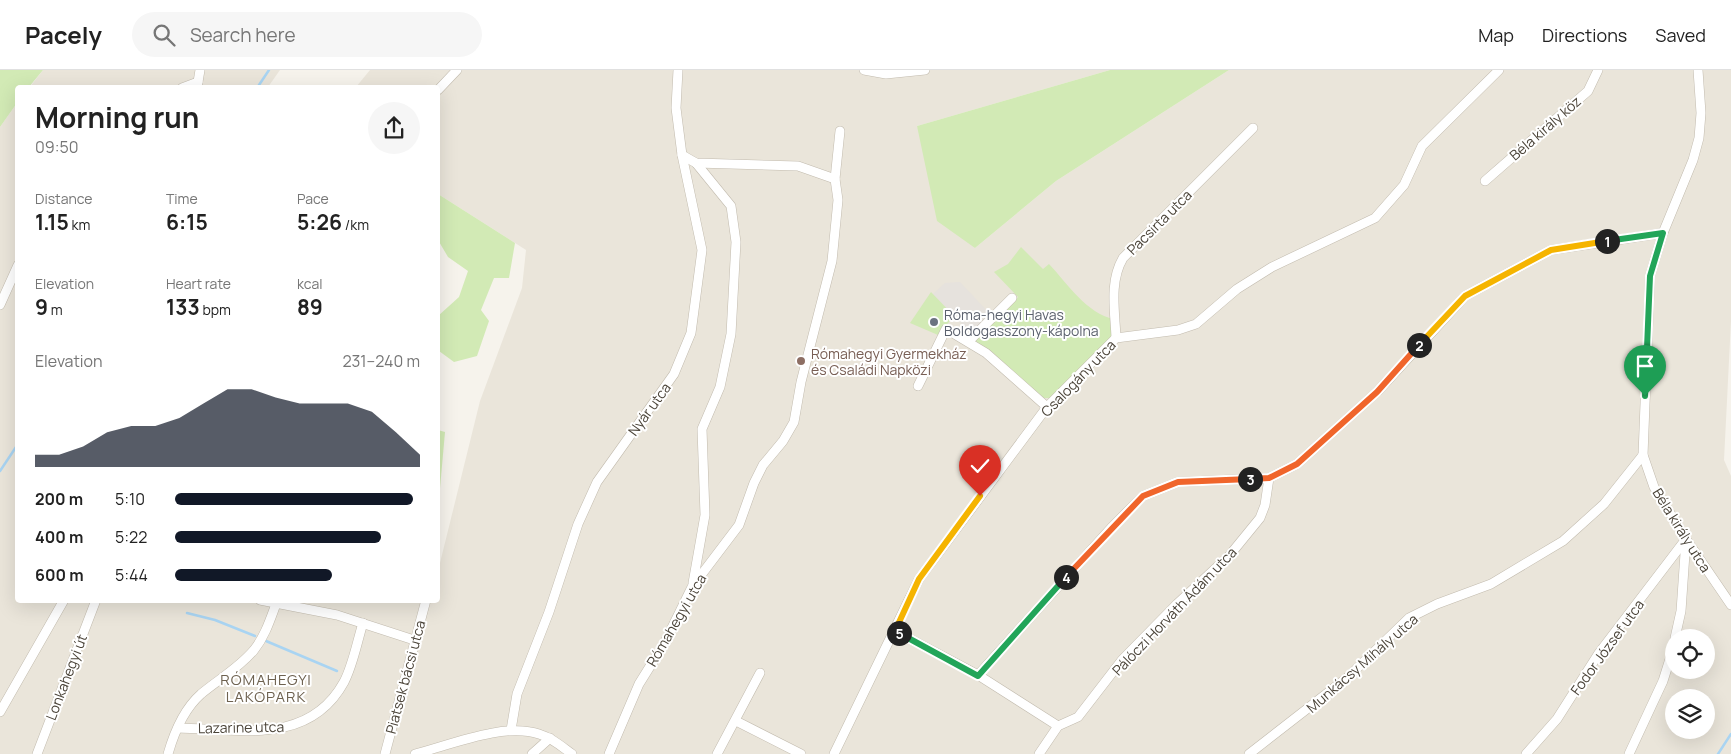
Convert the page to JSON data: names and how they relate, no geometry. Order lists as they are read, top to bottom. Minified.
{"streets":{"street":["Béla király köz","Pacsirta utca","Csalogány utca","Nyár utca","Béla király utca","Pálóczi Horváth Ádám utca","Rómahegyi utca","Fodor József utca","Munkácsy Mihály utca","Lonkahegyi út","Piatsek bácsi utca","Lazarine utca"]},"crossings":[["Pacsirta utca","Csalogány utca"],["Béla király utca","Fodor József utca"],["Béla király utca","Munkácsy Mihály utca"]],"districts":["RÓMAHEGYI LAKÓPARK"],"places":["Róma-hegyi Havas Boldogasszony-kápolna","Rómahegyi Gyermekház és Családi Napközi"],"page":{"header":"Pacely","search":"Search here","nav":["Map","Directions","Saved"],"heading":["Morning run","09:50"],"stats":[["Distance","1.15 km"],["Time","6:15"],["Pace","5:26 /km"],["Elevation","9 m"],["Heart rate","133 bpm"],["kcal","89"]],"pins":["1","2","3","4","5"],"chart":["Elevation","231–240 m"],"list":[{"name":"200 m","note":"5:10"},{"name":"400 m","note":"5:22"},{"name":"600 m","note":"5:44"}]}}
